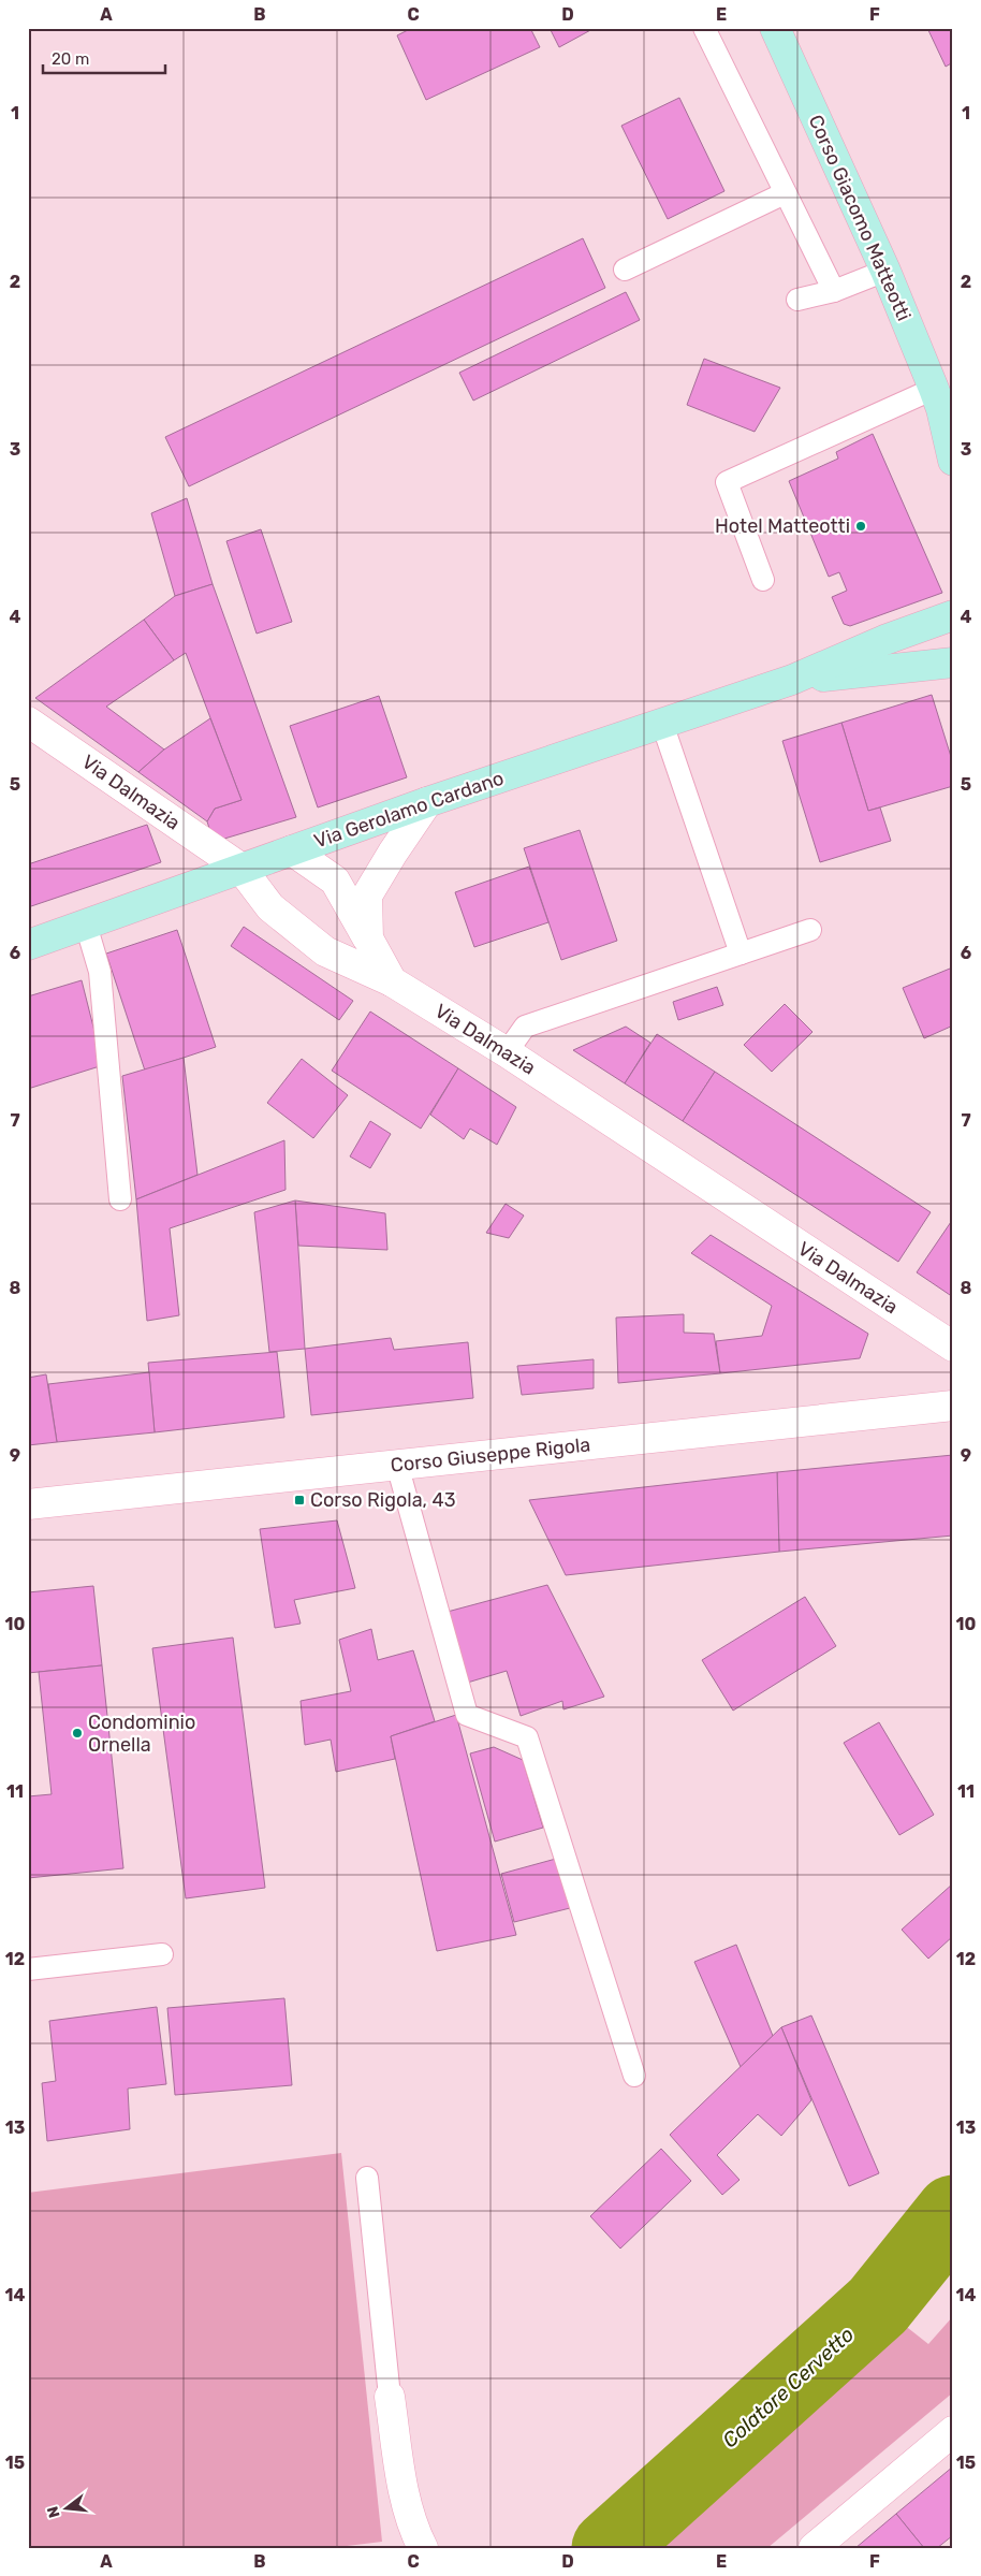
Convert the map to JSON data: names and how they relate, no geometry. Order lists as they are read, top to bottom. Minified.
{"streets":{"street":["Corso Giacomo Matteotti","Via Dalmazia","Via Gerolamo Cardano","Corso Giuseppe Rigola"]},"crossings":[["Via Dalmazia","Via Gerolamo Cardano"]],"water":["Colatore Cervetto"],"places":{"other":["Hotel Matteotti","Condominio Ornella"],"transit":["Corso Rigola, 43"]},"scale_bar":"20 m","north":"left","grid":{"columns":["A","B","C","D","E","F"],"rows":["1","2","3","4","5","6","7","8","9","10","11","12","13","14","15"]}}
